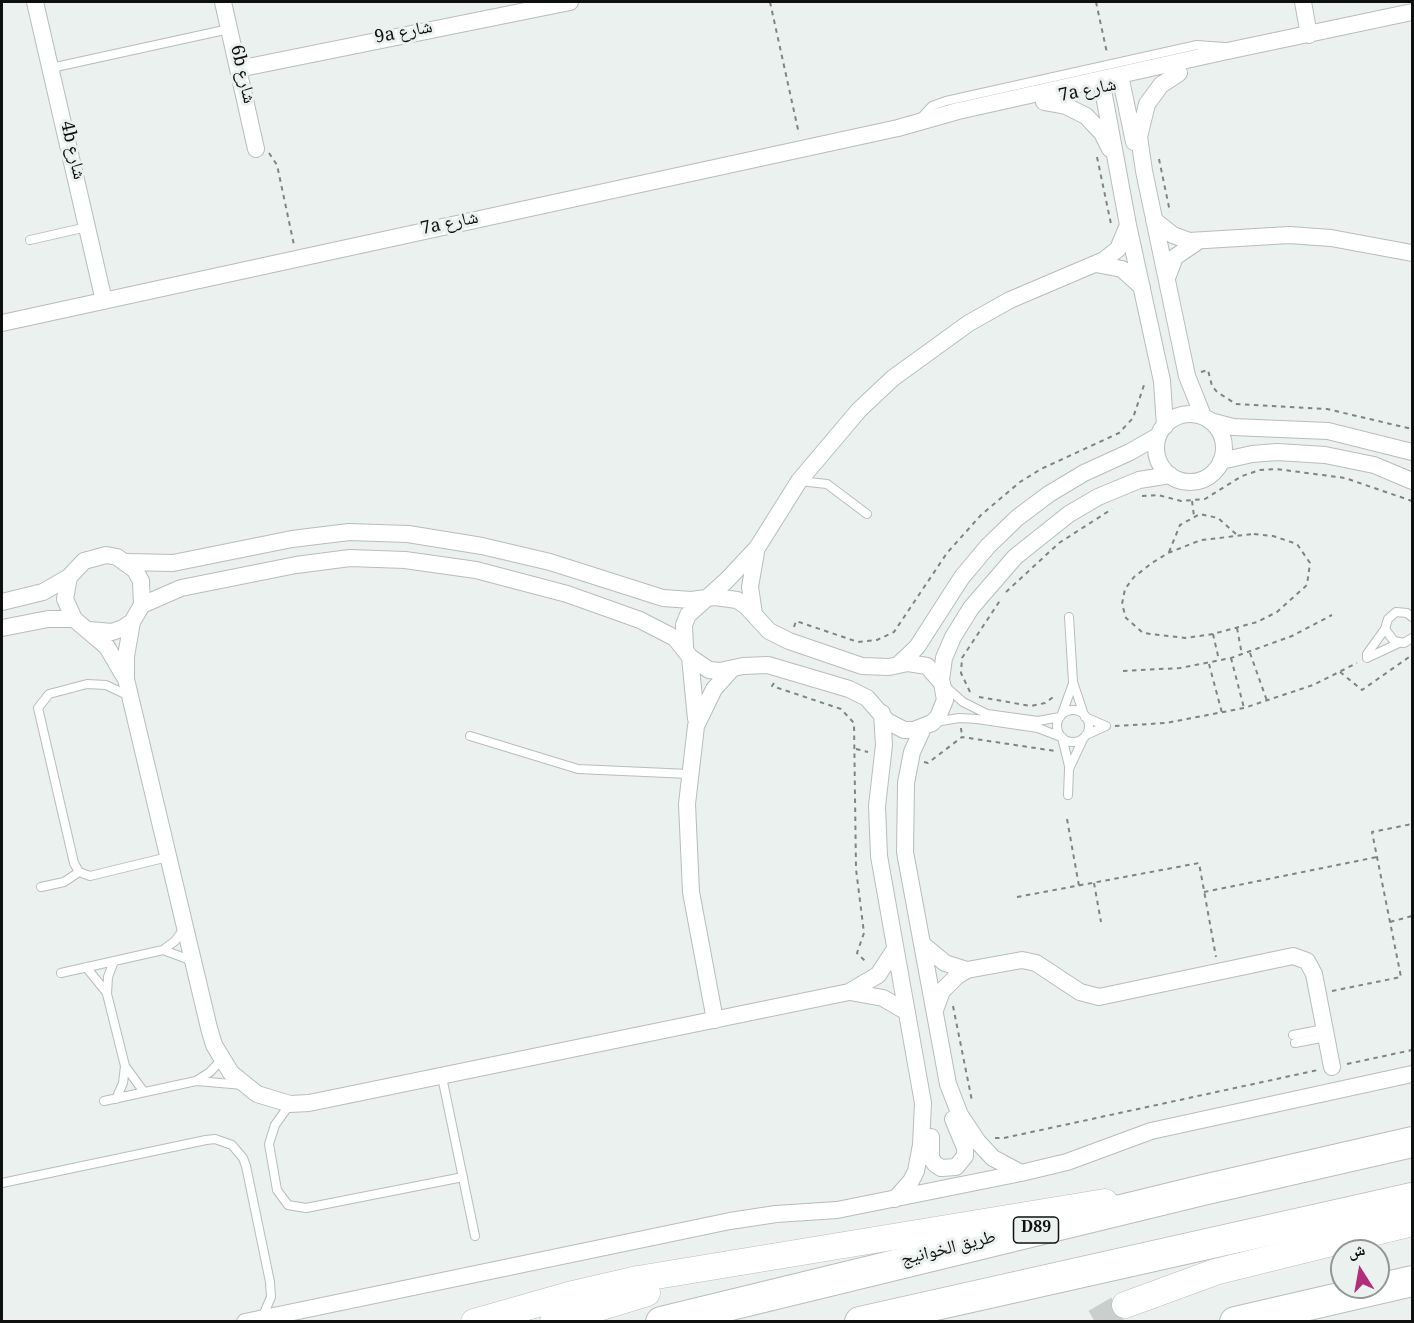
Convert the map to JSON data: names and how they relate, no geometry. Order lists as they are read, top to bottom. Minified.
{"streets":{"highway":["D89","طريق الخوانيج"],"street":["9a شارع","6b شارع","7a شارع","4b شارع"]},"crossings":[["9a شارع","6b شارع"],["7a شارع","4b شارع"]],"north":"top"}
